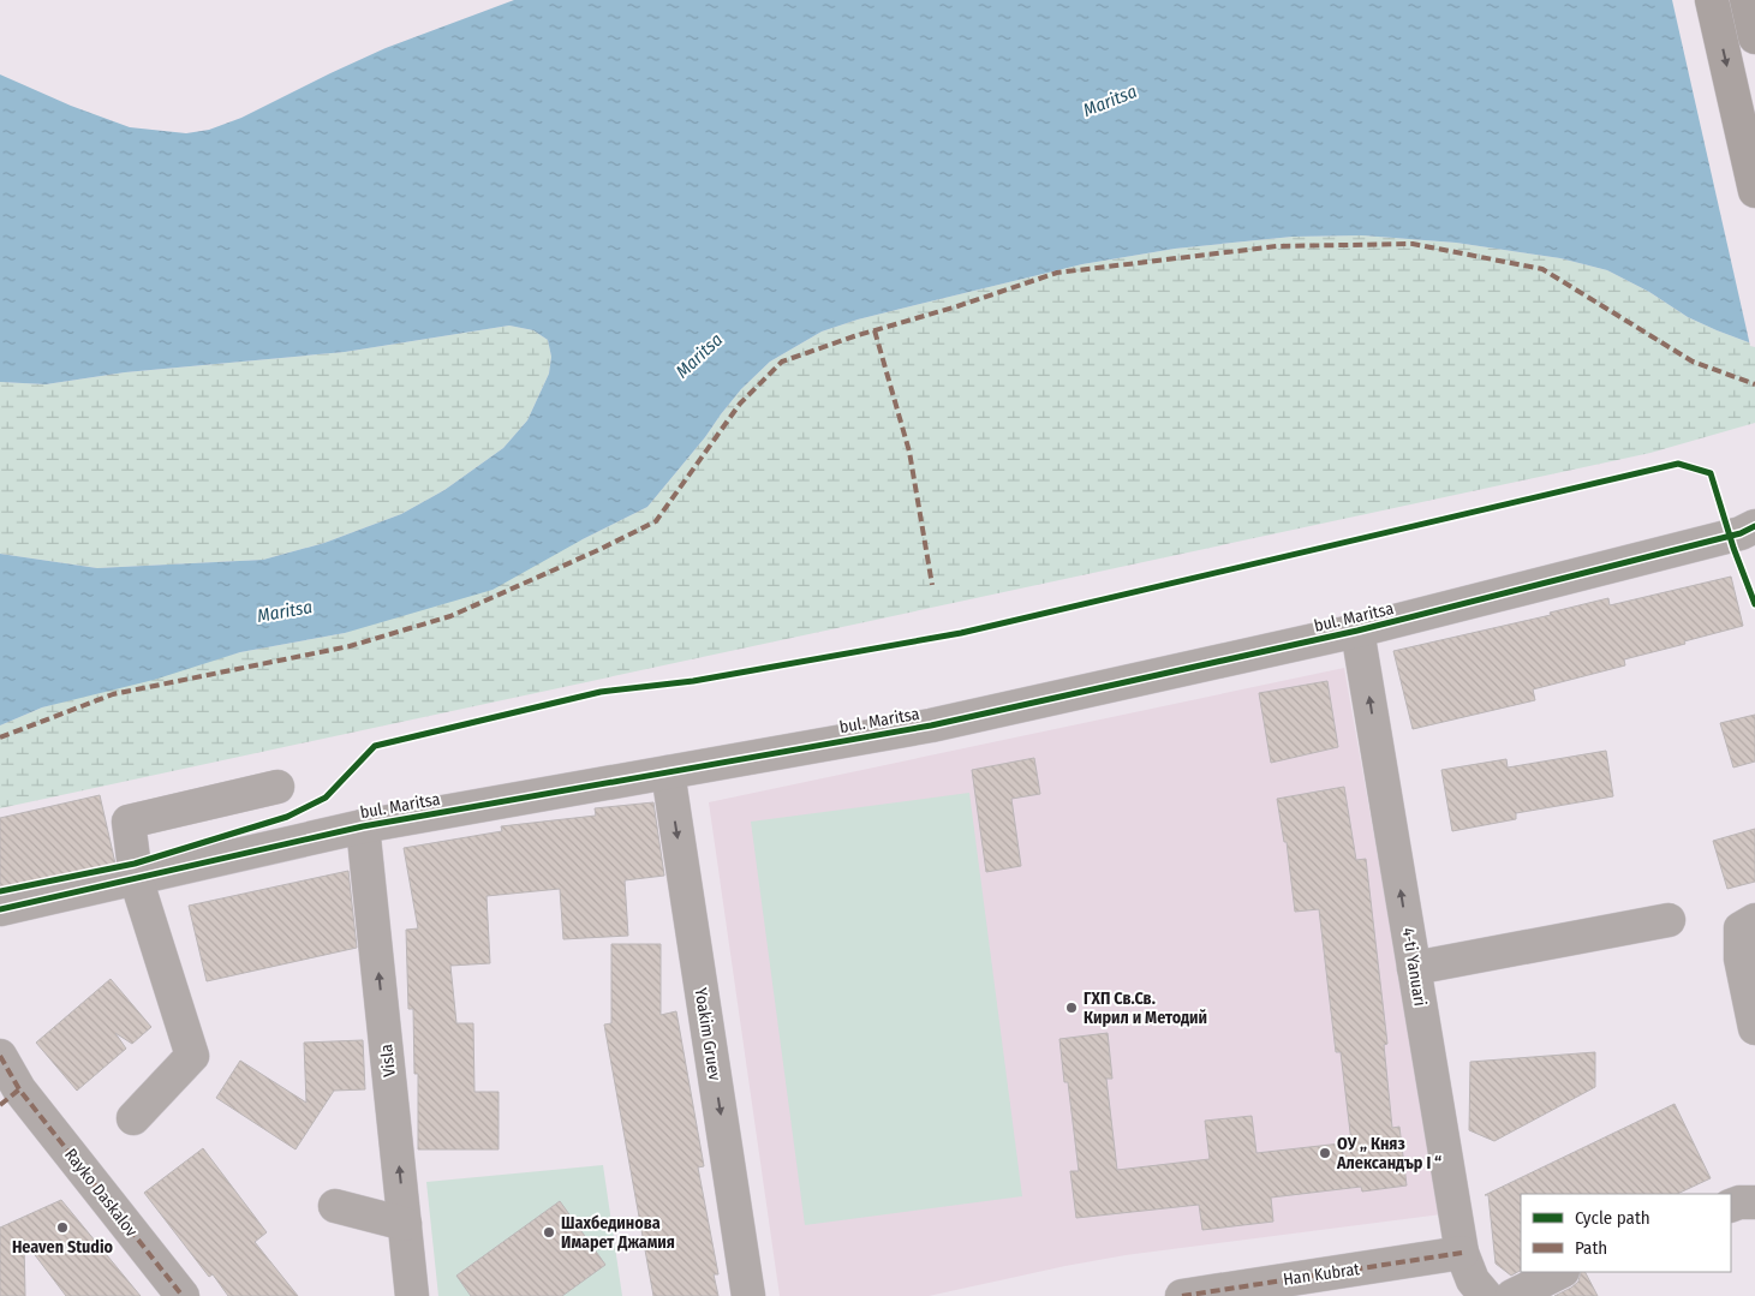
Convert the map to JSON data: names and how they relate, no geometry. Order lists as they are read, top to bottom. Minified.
{"streets":{"street":["bul. Maritsa","4-ti Yanuari","Yoakim Gruev","Visla","Rayko Daskalov","Han Kubrat"]},"crossings":[["bul. Maritsa","4-ti Yanuari"],["bul. Maritsa","Yoakim Gruev"],["bul. Maritsa","Visla"],["4-ti Yanuari","Han Kubrat"]],"one_way":["4-ti Yanuari","Yoakim Gruev","Visla"],"water":["Maritsa"],"places":["ГХП Св.Св. Кирил и Методий","ОУ „ Княз Александър I “","Heaven Studio","Шахбединова Имарет Джамия"],"legend":["Cycle path","Path"]}
